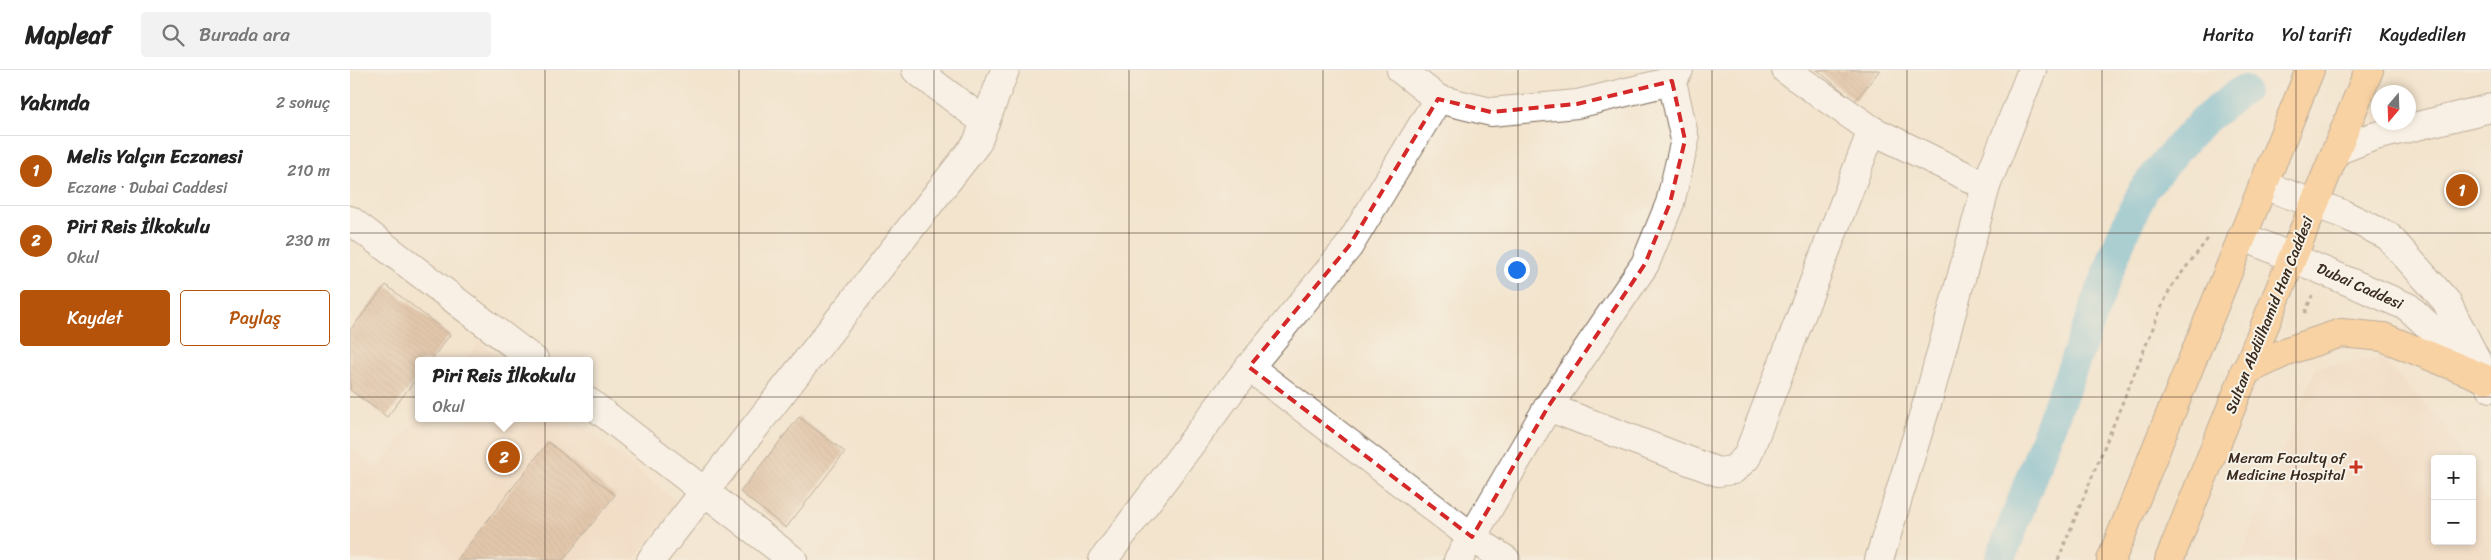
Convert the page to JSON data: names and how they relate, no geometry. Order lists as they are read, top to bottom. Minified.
{"streets":{"main road":["Sultan Abdülhamid Han Caddesi"],"street":["Dubai Caddesi"]},"crossings":[["Dubai Caddesi","Sultan Abdülhamid Han Caddesi"]],"places":{"health":["Meram Faculty of Medicine Hospital"]},"north":"bottom","page":{"header":"Mapleaf","search":"Burada ara","nav":["Harita","Yol tarifi","Kaydedilen"],"heading":["Yakında","2 sonuç"],"list":[{"mark":"1","name":"Melis Yalçın Eczanesi","note":"Eczane · Dubai Caddesi","value":"210 m"},{"mark":"2","name":"Piri Reis İlkokulu","note":"Okul","value":"230 m"}],"pins":["1","2"],"buttons":["Kaydet","Paylaş"],"popup":["Piri Reis İlkokulu","Okul"],"map_buttons":["+","−"]}}
